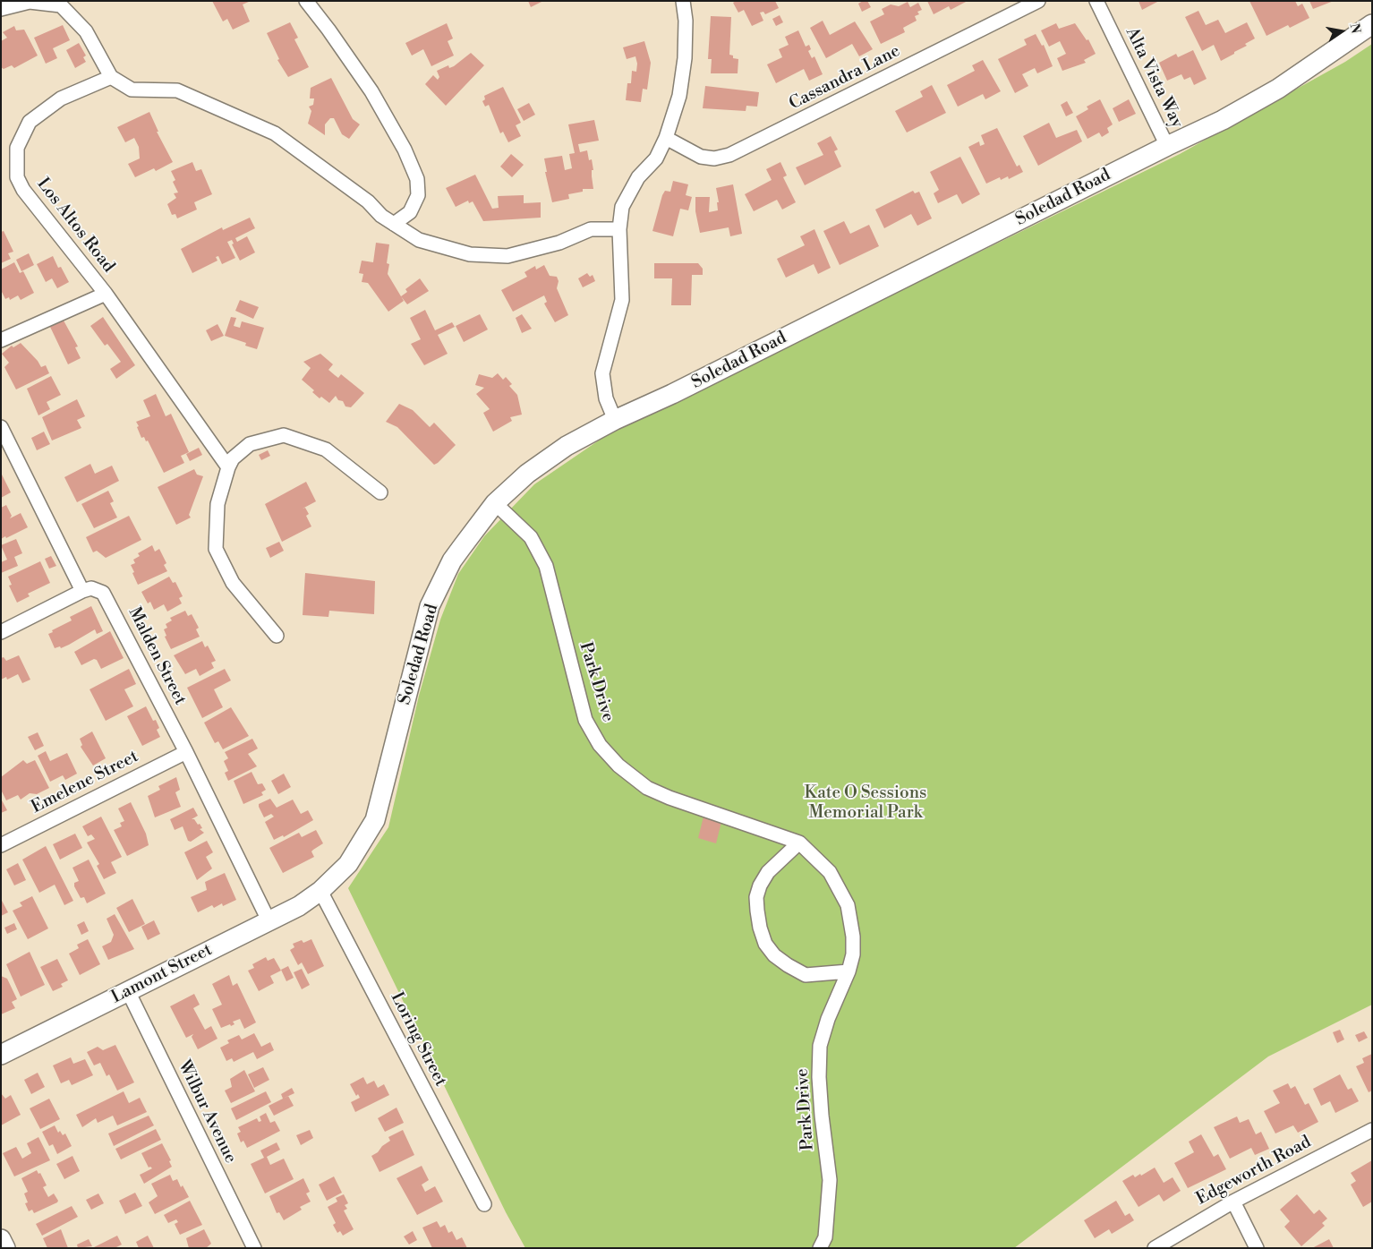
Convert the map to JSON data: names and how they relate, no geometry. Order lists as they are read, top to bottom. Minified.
{"streets":{"street":["Cassandra Lane","Alta Vista Way","Soledad Road","Los Altos Road","Malden Street","Park Drive","Emelene Street","Lamont Street","Loring Street","Wilbur Avenue","Edgeworth Road"]},"crossings":[["Alta Vista Way","Soledad Road"],["Soledad Road","Park Drive"],["Soledad Road","Lamont Street"],["Soledad Road","Loring Street"],["Malden Street","Emelene Street"],["Malden Street","Lamont Street"],["Lamont Street","Loring Street"],["Lamont Street","Wilbur Avenue"]],"parks":["Kate O Sessions Memorial Park"],"north":"right"}
